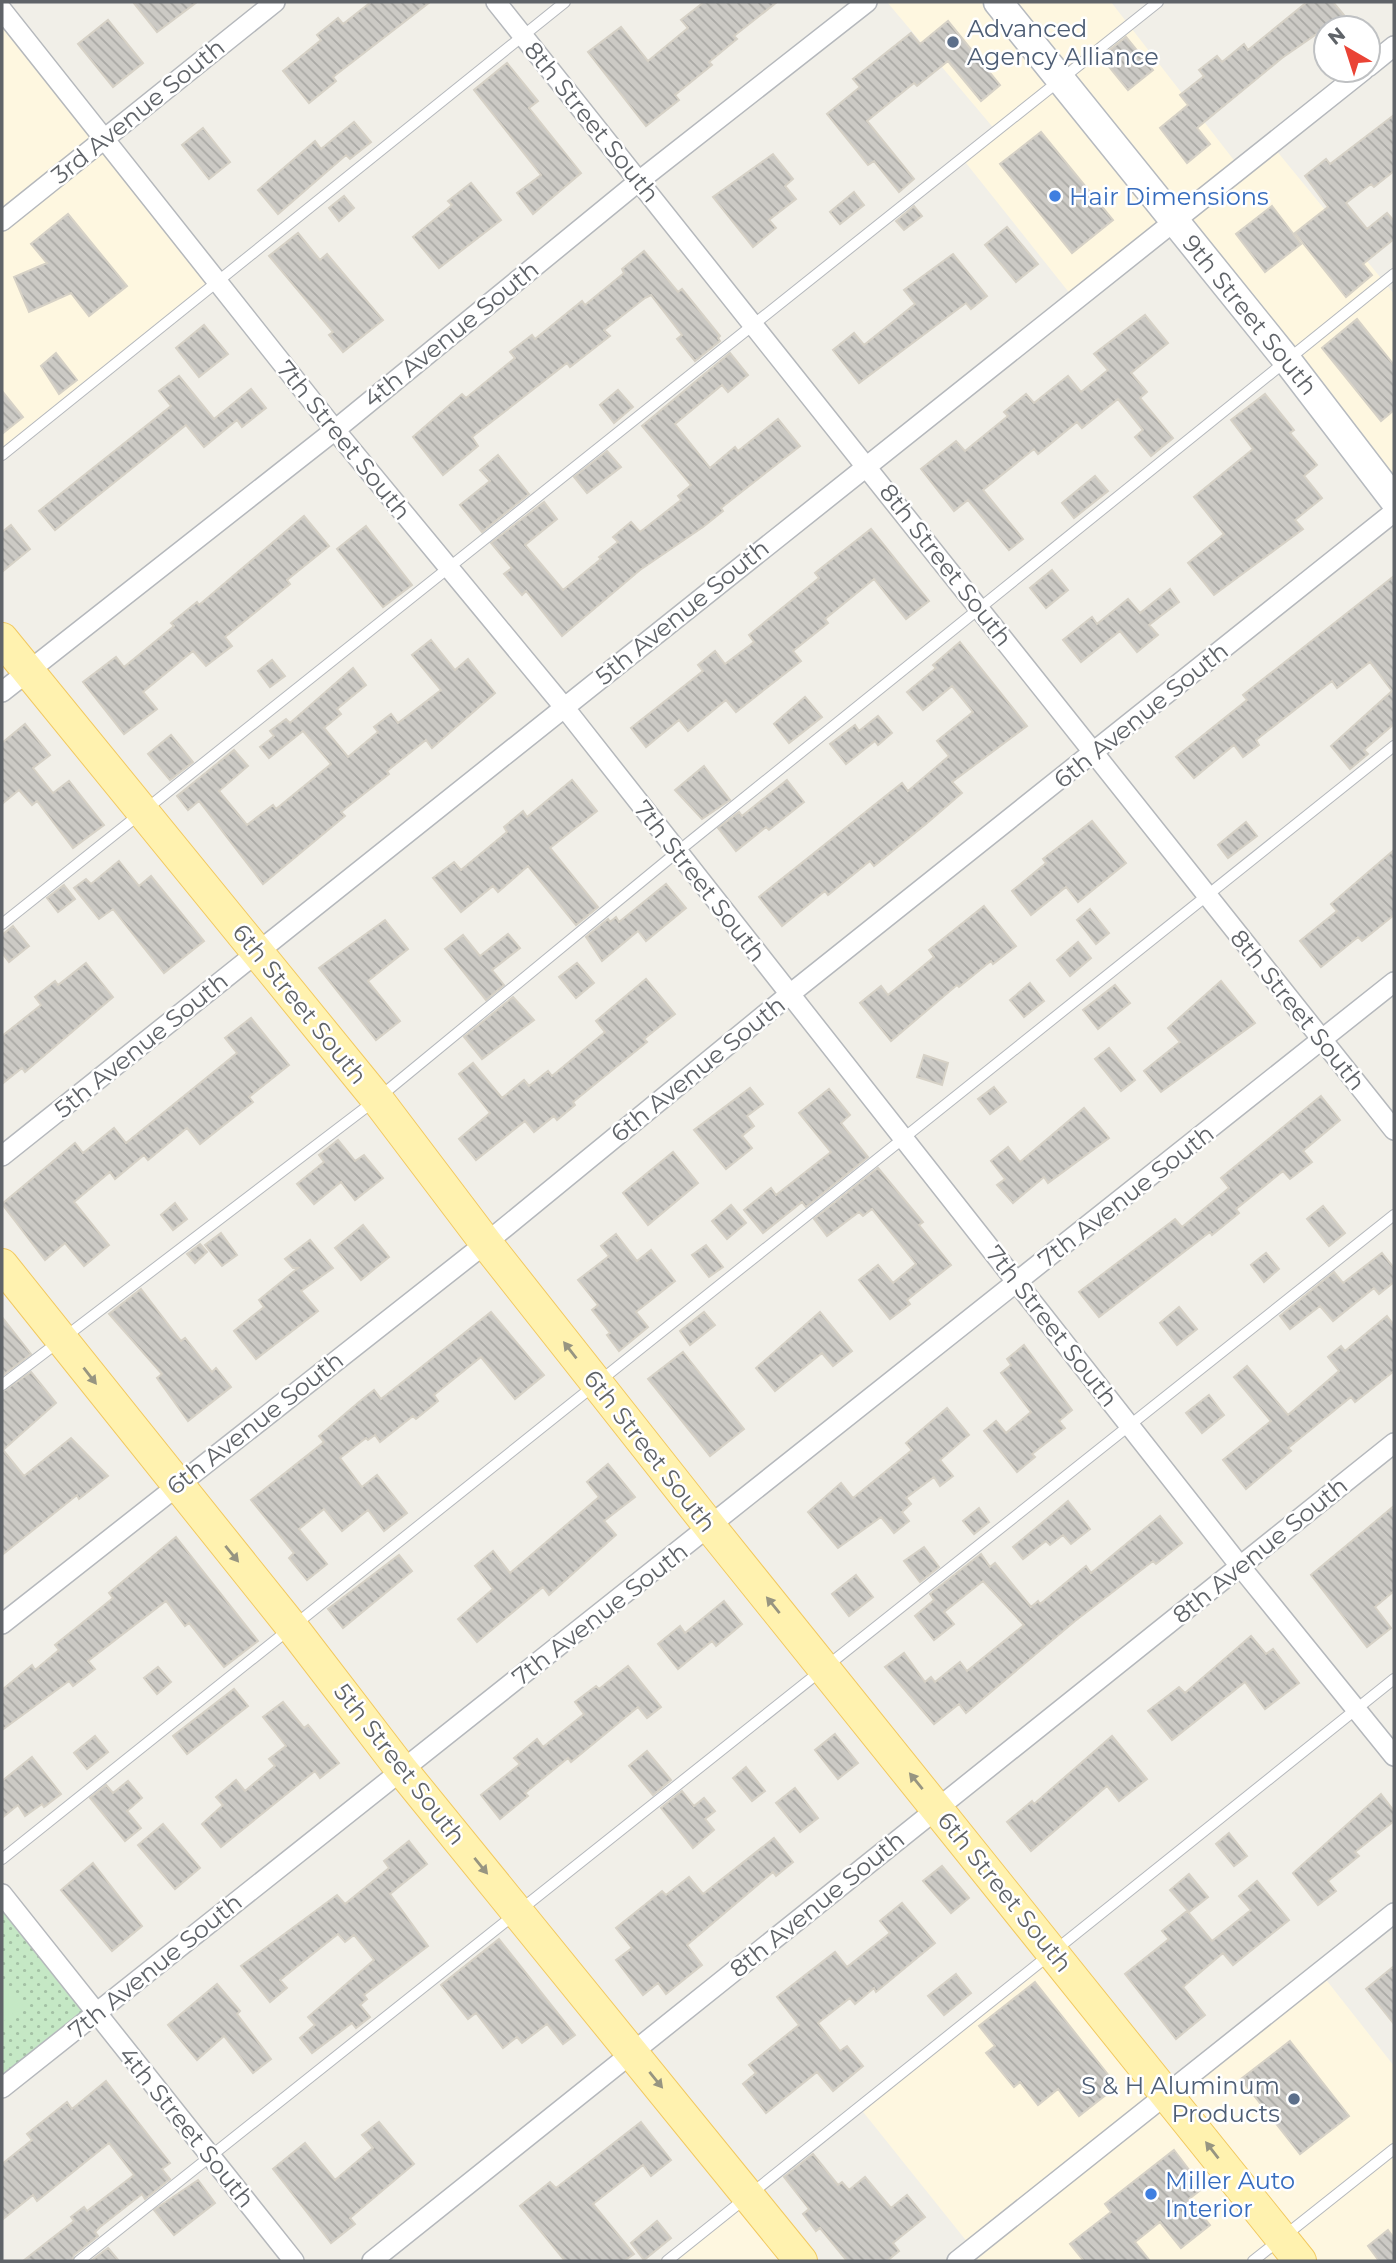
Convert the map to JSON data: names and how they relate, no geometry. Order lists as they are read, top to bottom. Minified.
{"streets":{"main road":["9th Street South","6th Street South","5th Street South"],"street":["3rd Avenue South","8th Street South","4th Avenue South","7th Street South","5th Avenue South","6th Avenue South","7th Avenue South","8th Avenue South","4th Street South"]},"crossings":[["3rd Avenue South","7th Street South"],["8th Street South","4th Avenue South"],["8th Street South","5th Avenue South"],["8th Street South","6th Avenue South"],["8th Street South","7th Avenue South"],["9th Street South","5th Avenue South"],["4th Avenue South","7th Street South"],["4th Avenue South","6th Street South"],["7th Street South","5th Avenue South"],["7th Street South","6th Avenue South"],["7th Street South","7th Avenue South"],["7th Street South","8th Avenue South"],["5th Avenue South","6th Street South"],["6th Avenue South","6th Street South"],["6th Avenue South","5th Street South"],["6th Street South","7th Avenue South"],["6th Street South","8th Avenue South"],["7th Avenue South","5th Street South"],["7th Avenue South","4th Street South"],["8th Avenue South","5th Street South"]],"one_way":["6th Street South","5th Street South"],"places":["Advanced Agency Alliance","Hair Dimensions","S & H Aluminum Products","Miller Auto Interior"],"north":"top left"}
